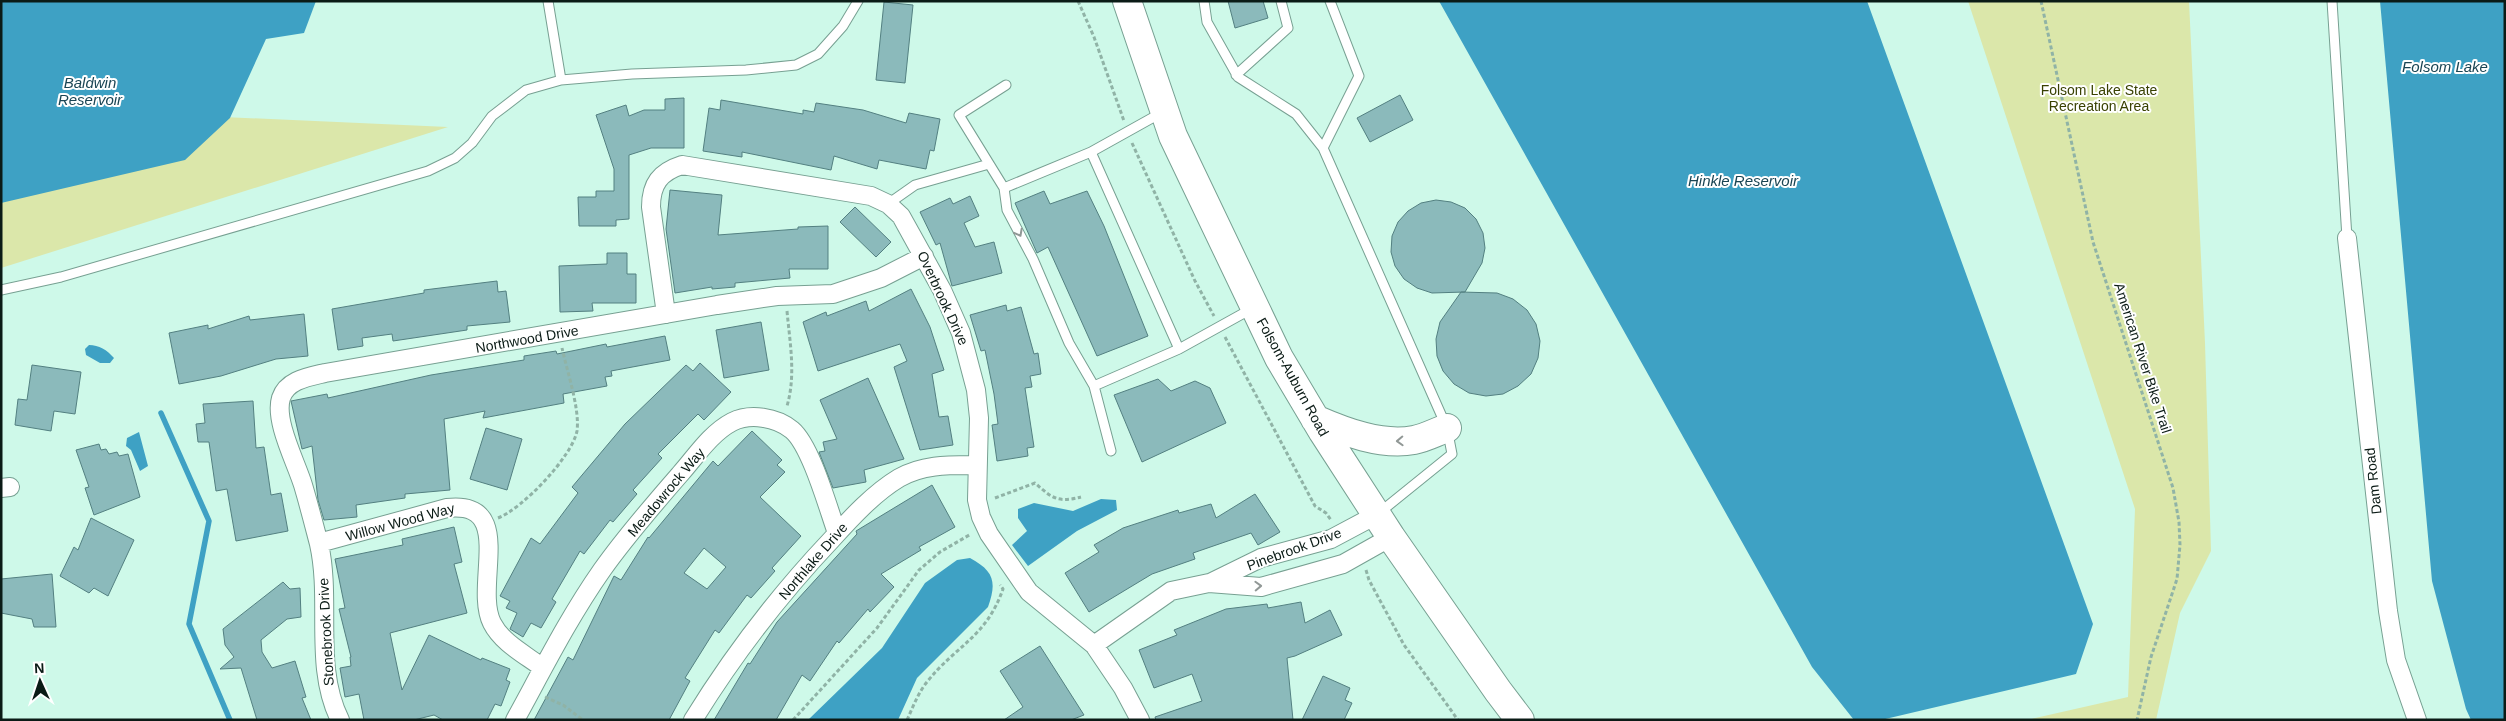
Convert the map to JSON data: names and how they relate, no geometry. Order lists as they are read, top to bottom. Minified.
{"streets":{"main road":["Folsom-Auburn Road"],"street":["Overbrook Drive","Northwood Drive","Dam Road","Meadowrock Way","Willow Wood Way","Pinebrook Drive","Northlake Drive","Stonebrook Drive"],"path":["American River Bike Trail"]},"crossings":[["Overbrook Drive","Northwood Drive"],["Overbrook Drive","Pinebrook Drive"],["Overbrook Drive","Northlake Drive"],["Northwood Drive","Willow Wood Way"],["Northwood Drive","Stonebrook Drive"],["Folsom-Auburn Road","Pinebrook Drive"],["Meadowrock Way","Northlake Drive"],["Willow Wood Way","Stonebrook Drive"]],"water":["Folsom Lake","Baldwin Reservoir","Hinkle Reservoir"],"parks":["Folsom Lake State Recreation Area"],"north":"top"}
